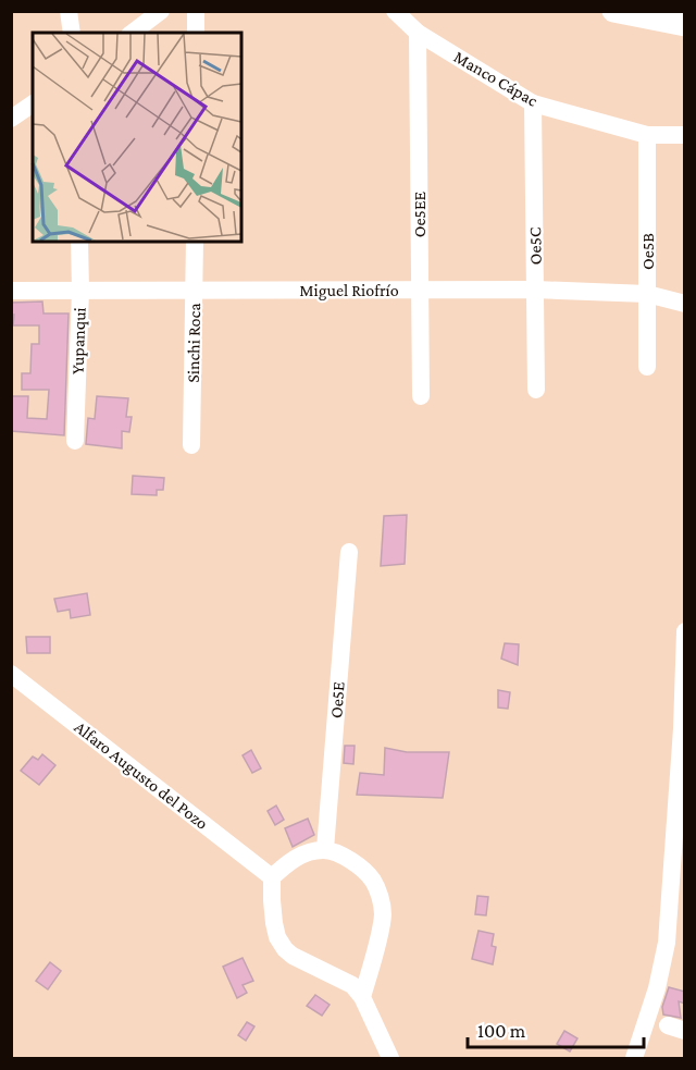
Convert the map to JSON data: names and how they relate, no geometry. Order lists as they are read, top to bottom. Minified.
{"streets":{"street":["Manco Cápac","Oe5EE","Oe5C","Oe5B","Miguel Riofrío","Yupanqui","Sinchi Roca","Oe5E","Alfaro Augusto del Pozo"]},"crossings":[["Manco Cápac","Oe5EE"],["Manco Cápac","Oe5C"],["Manco Cápac","Oe5B"],["Oe5EE","Miguel Riofrío"],["Oe5C","Miguel Riofrío"],["Oe5B","Miguel Riofrío"],["Miguel Riofrío","Yupanqui"],["Miguel Riofrío","Sinchi Roca"]],"scale_bar":"100 m"}
